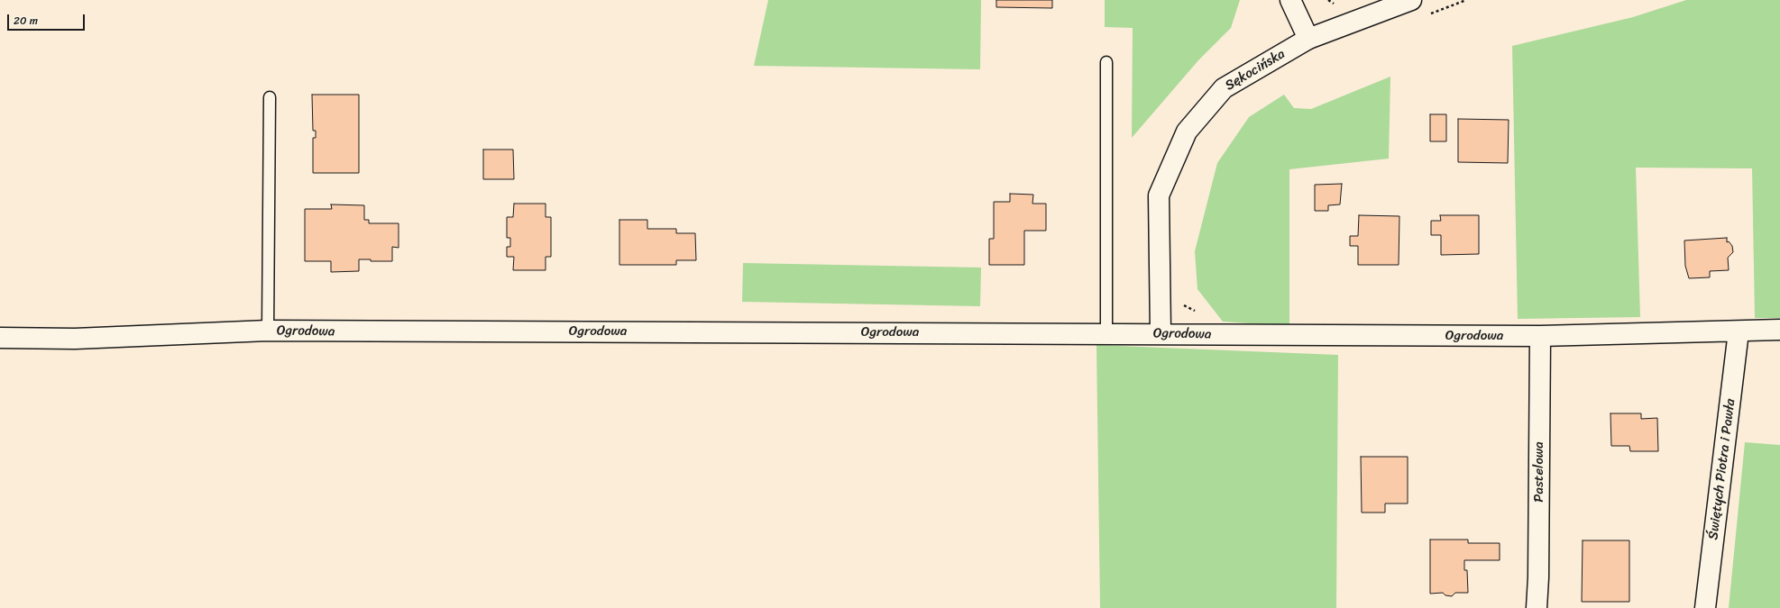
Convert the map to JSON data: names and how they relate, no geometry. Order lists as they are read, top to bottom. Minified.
{"streets":{"street":["Sękocińska","Ogrodowa","Świętych Piotra i Pawła","Pastelowa"]},"crossings":[["Sękocińska","Ogrodowa"],["Ogrodowa","Świętych Piotra i Pawła"],["Ogrodowa","Pastelowa"]],"scale_bar":"20 m"}
